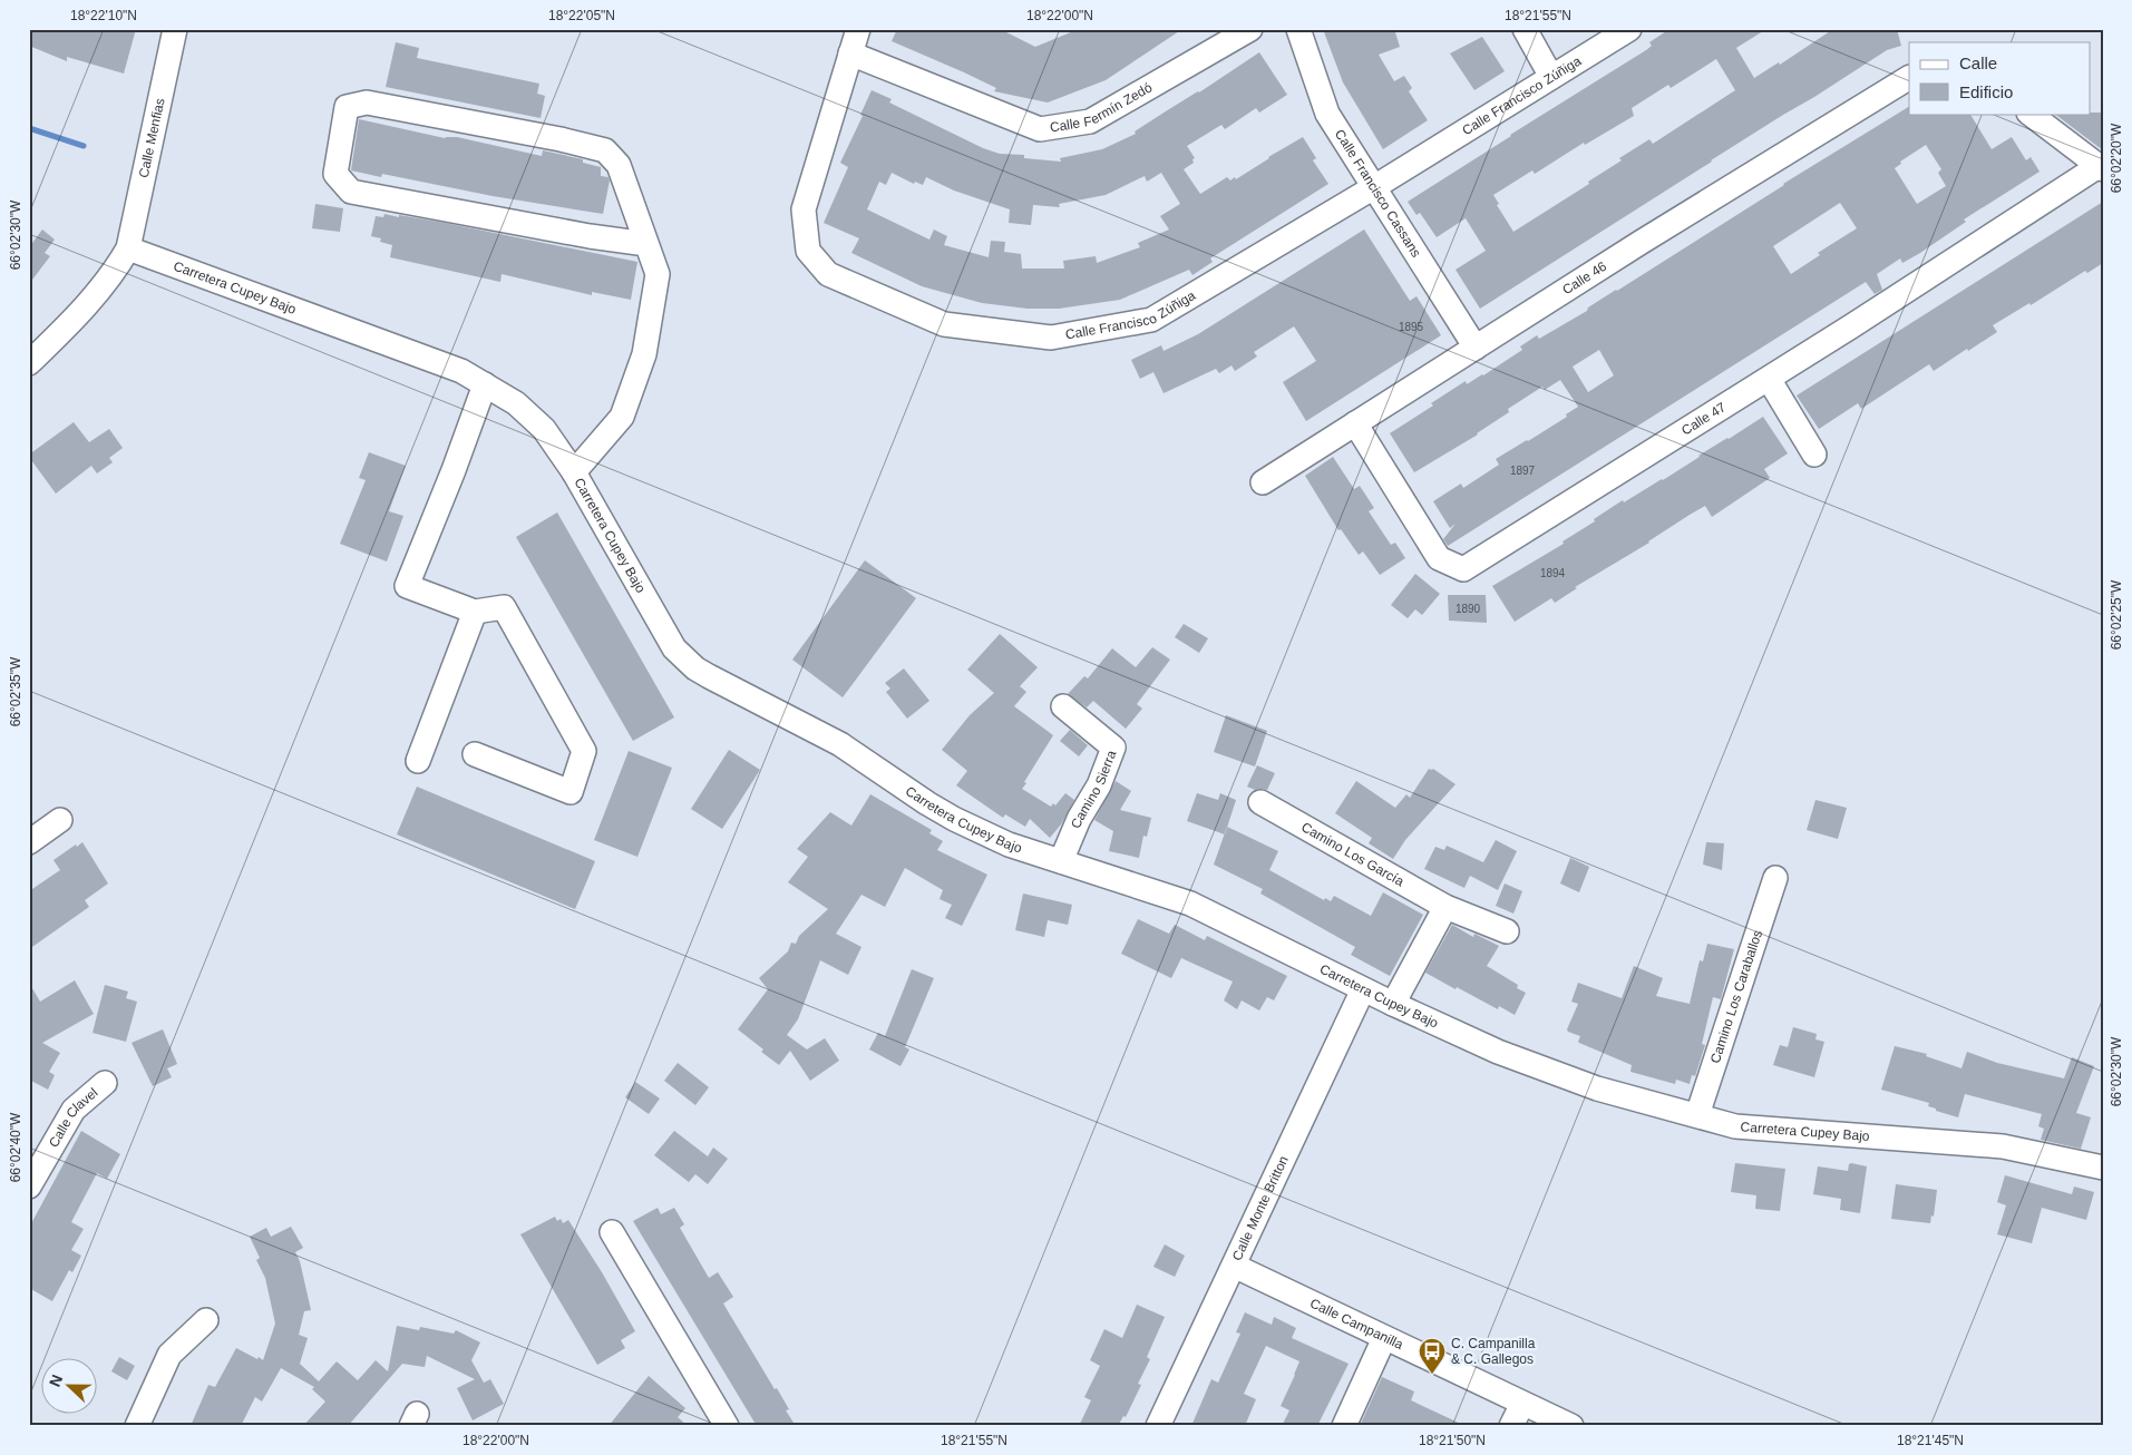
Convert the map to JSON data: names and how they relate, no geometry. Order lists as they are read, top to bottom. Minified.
{"streets":{"street":["Calle Francisco Zúñiga","Calle Fermín Zedó","Calle Menfias","Calle Francisco Cassans","Calle 46","Carretera Cupey Bajo","Calle 47","Camino Sierra","Camino Los García","Camino Los Caraballos","Calle Clavel","Calle Monte Britton","Calle Campanilla"]},"crossings":[["Calle Francisco Zúñiga","Calle Fermín Zedó"],["Calle Francisco Zúñiga","Calle Francisco Cassans"],["Calle Menfias","Carretera Cupey Bajo"],["Calle Francisco Cassans","Calle 46"],["Calle 46","Calle 47"],["Carretera Cupey Bajo","Camino Sierra"],["Carretera Cupey Bajo","Camino Los Caraballos"],["Carretera Cupey Bajo","Calle Monte Britton"],["Calle Monte Britton","Calle Campanilla"]],"places":{"bus stop":["C. Campanilla & C. Gallegos"]},"house_numbers":["1895","1897","1894","1890"],"legend":["Calle","Edificio"],"north":"left","coordinates":["18°22'10\"N","18°22'05\"N","18°22'00\"N","18°21'55\"N","66°02'20\"W","66°02'30\"W","66°02'25\"W","66°02'35\"W","66°02'40\"W","18°21'50\"N","18°21'45\"N"]}
